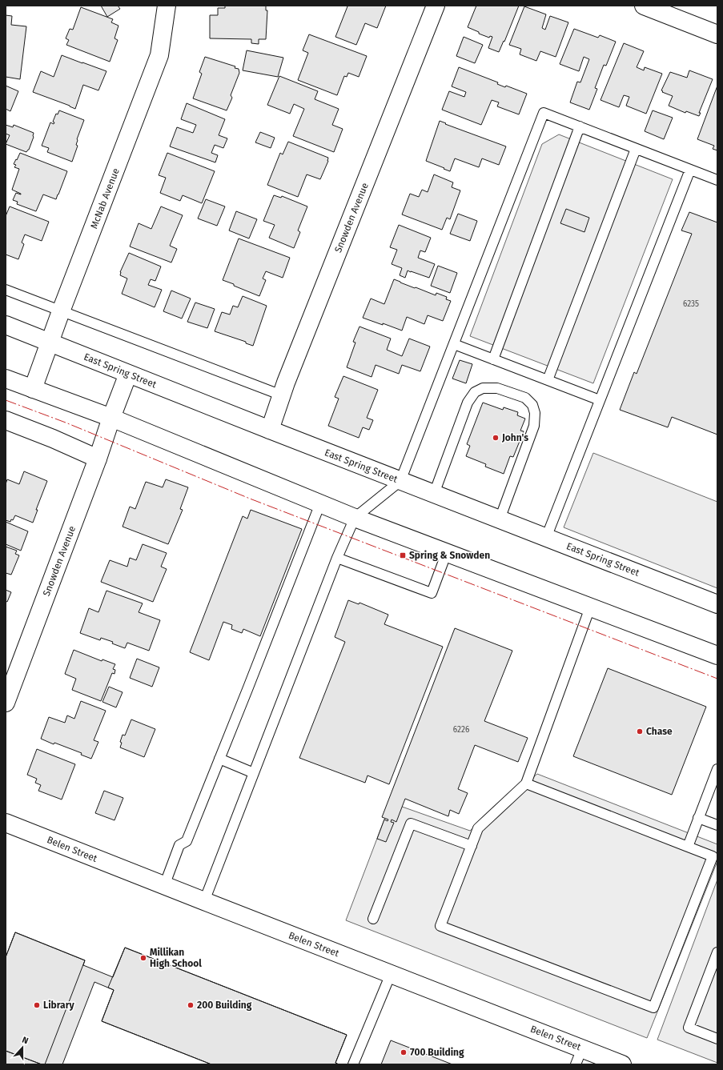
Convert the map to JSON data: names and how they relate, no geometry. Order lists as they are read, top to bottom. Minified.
{"streets":{"street":["McNab Avenue","Snowden Avenue","East Spring Street","Belen Street"]},"crossings":[["McNab Avenue","East Spring Street"],["Snowden Avenue","East Spring Street"]],"places":{"other":["John's","Chase","Millikan High School","Library","200 Building","700 Building"],"transit":["Spring & Snowden"]},"house_numbers":["6235","6226"],"north":"top"}
